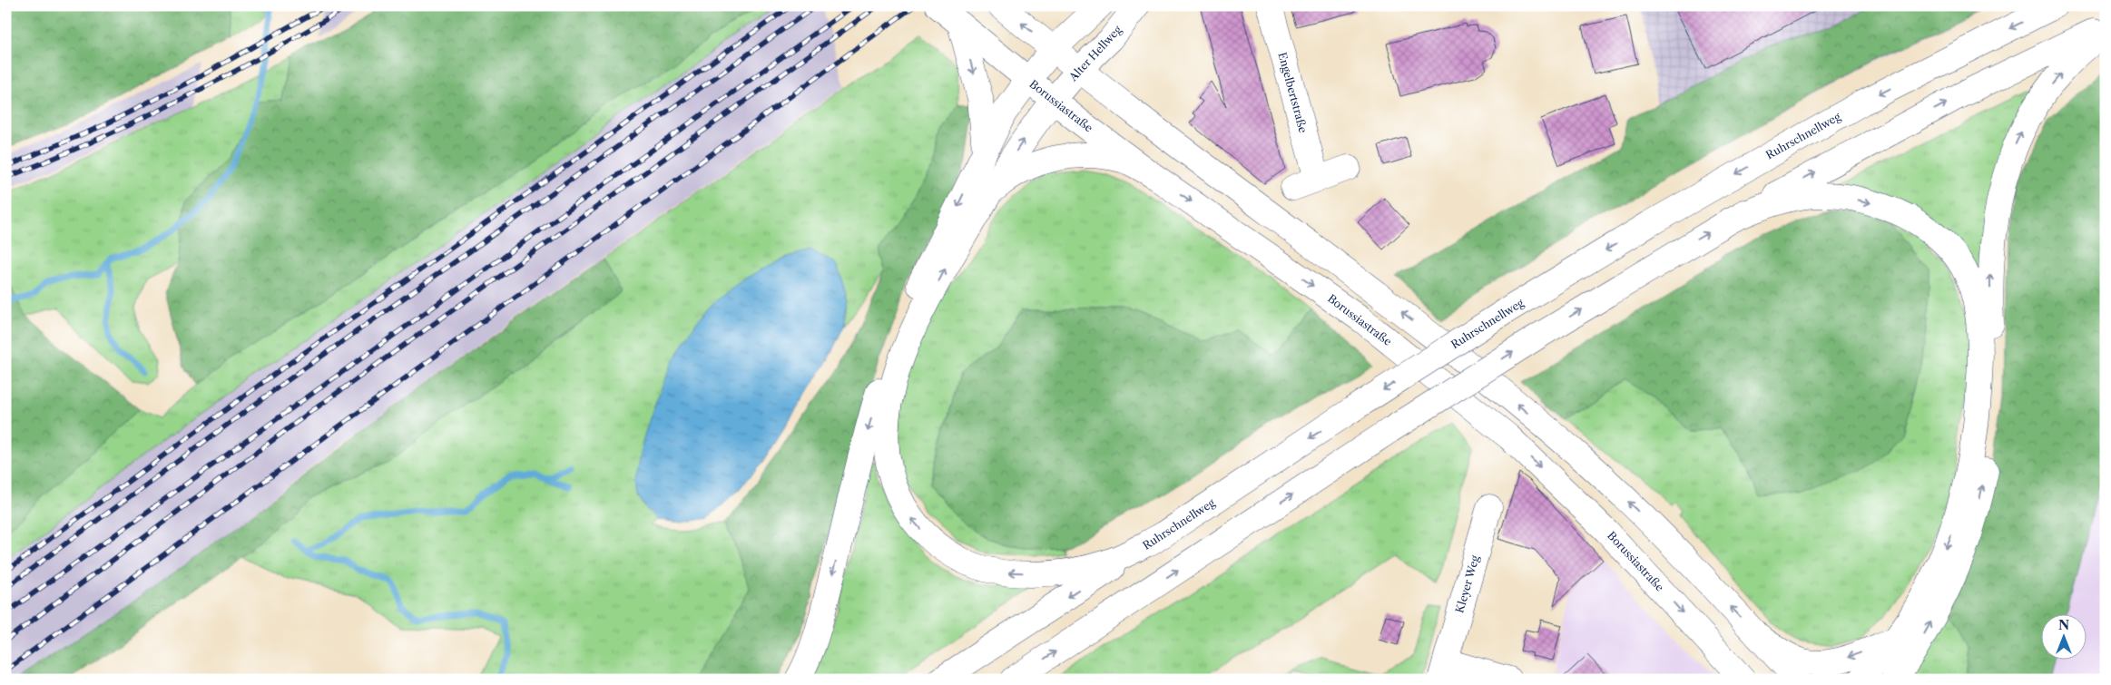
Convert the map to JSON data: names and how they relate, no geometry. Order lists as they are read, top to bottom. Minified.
{"streets":{"main road":["Alter Hellweg","Engelbertstraße","Borussiastraße","Ruhrschnellweg","Kleyer Weg"]},"crossings":[["Alter Hellweg","Borussiastraße"]],"north":"top"}
